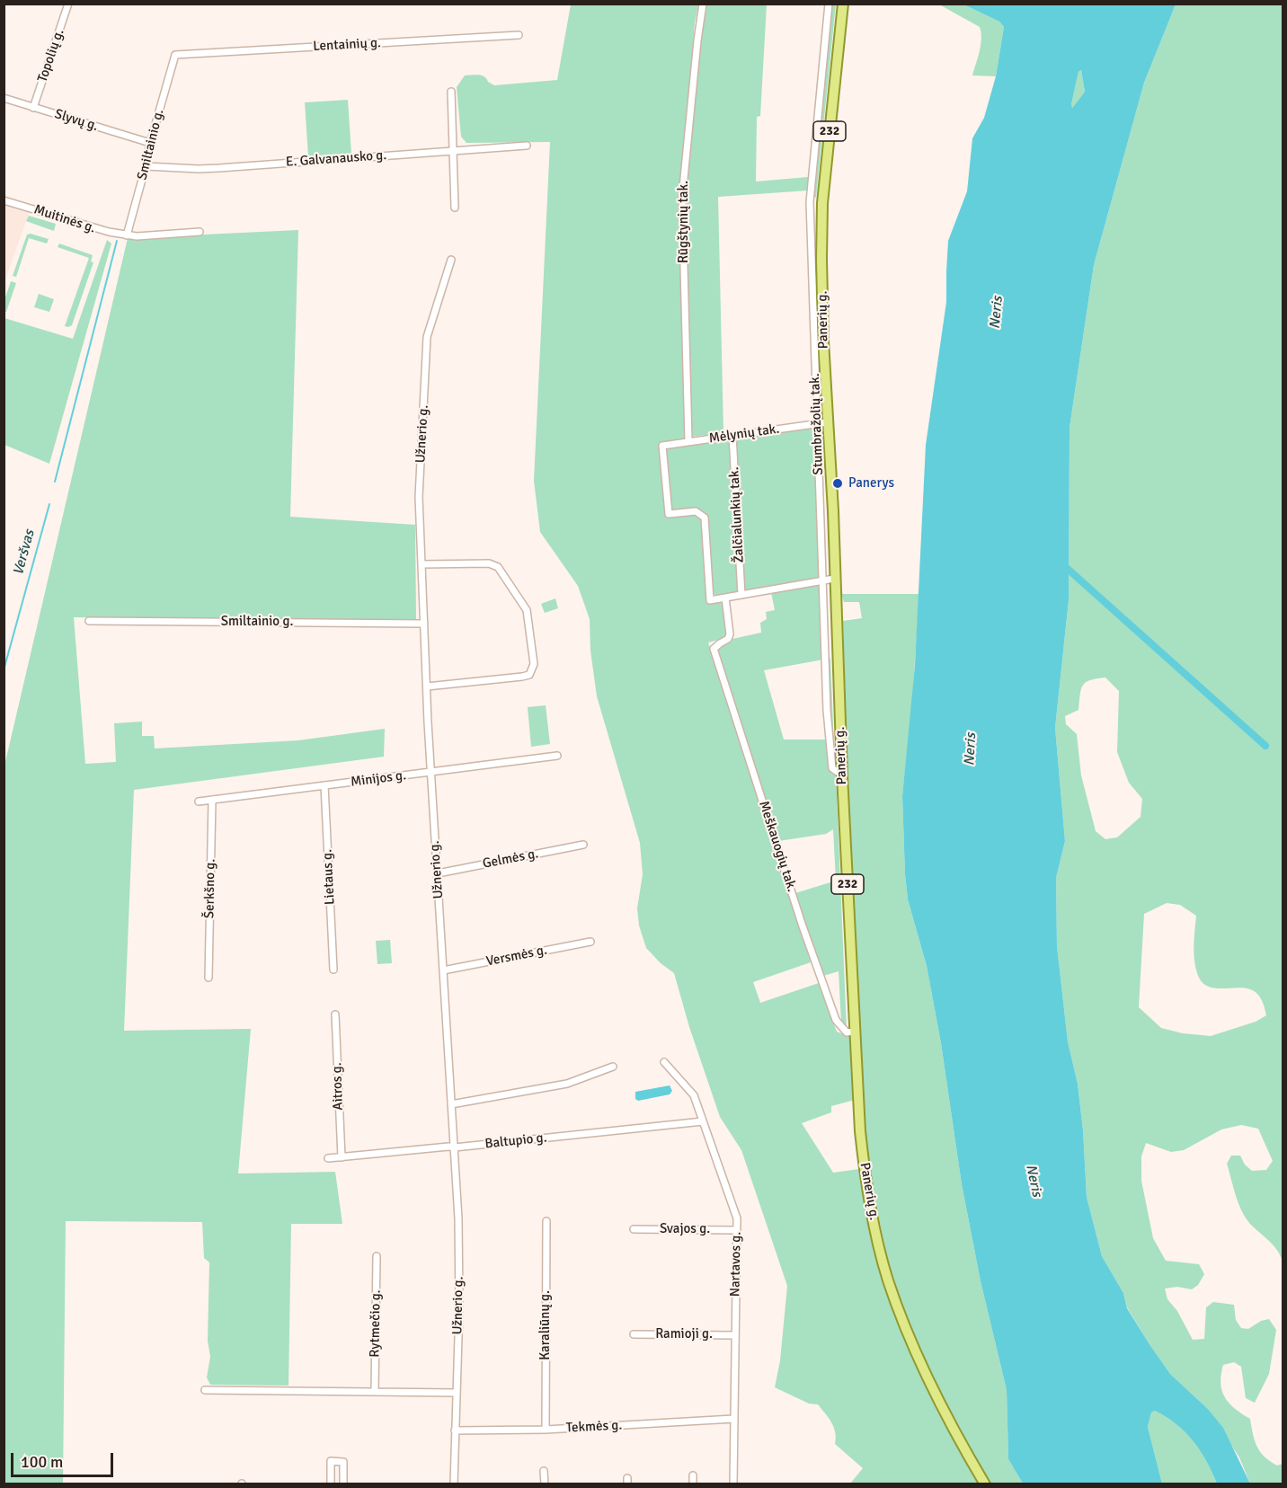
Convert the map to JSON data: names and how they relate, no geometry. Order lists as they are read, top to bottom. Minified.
{"streets":{"main road":["232","Panerių g."],"street":["Lentainių g.","Topolių g.","Slyvų g.","Smiltainio g.","E. Galvanausko g.","Muitinės g.","Rūgštynių tak.","Stumbražolių tak.","Užnerio g.","Mėlynių tak.","Žalčialunkių tak.","Minijos g.","Meškauogių tak.","Gelmės g.","Lietaus g.","Šerkšno g.","Versmės g.","Aitros g.","Baltupio g.","Svajos g.","Nartavos g.","Rytmečio g.","Karaliūnų g.","Ramioji g.","Tekmės g."]},"crossings":[["Lentainių g.","Smiltainio g."],["Topolių g.","Slyvų g."],["Slyvų g.","Smiltainio g."],["Smiltainio g.","E. Galvanausko g."],["Smiltainio g.","Muitinės g."],["Smiltainio g.","Užnerio g."],["Rūgštynių tak.","Mėlynių tak."],["Panerių g.","Stumbražolių tak."],["Panerių g.","Mėlynių tak."],["Panerių g.","Meškauogių tak."],["Stumbražolių tak.","Mėlynių tak."],["Užnerio g.","Minijos g."],["Užnerio g.","Gelmės g."],["Užnerio g.","Versmės g."],["Užnerio g.","Baltupio g."],["Užnerio g.","Tekmės g."],["Mėlynių tak.","Žalčialunkių tak."],["Mėlynių tak.","Meškauogių tak."],["Minijos g.","Lietaus g."],["Minijos g.","Šerkšno g."],["Aitros g.","Baltupio g."],["Baltupio g.","Nartavos g."],["Svajos g.","Nartavos g."],["Nartavos g.","Ramioji g."],["Nartavos g.","Tekmės g."],["Karaliūnų g.","Tekmės g."]],"water":["Neris","Veršvas"],"places":["Panerys"],"scale_bar":"100 m"}
